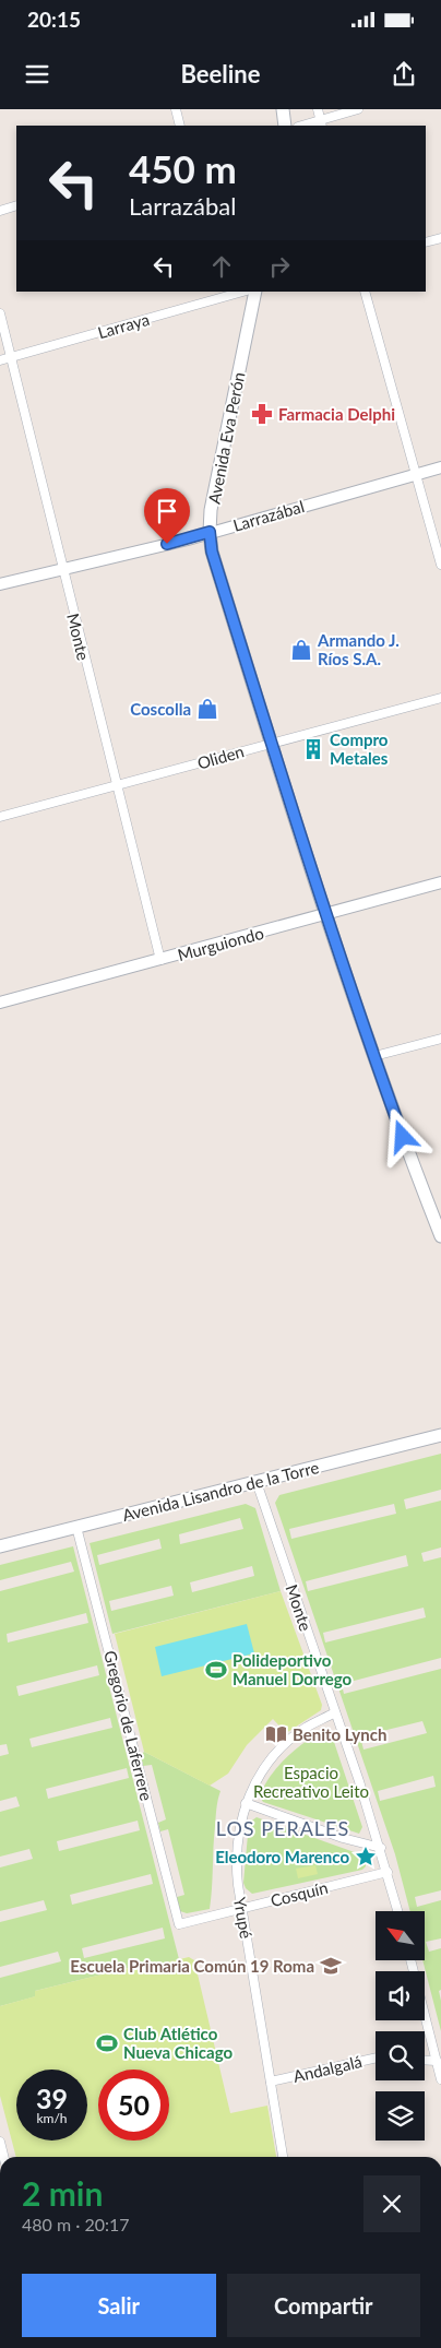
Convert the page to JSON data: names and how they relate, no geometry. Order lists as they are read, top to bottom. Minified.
{"streets":{"main road":["Avenida Eva Perón","Avenida Lisandro de la Torre"],"street":["Larraya","Larrazábal","Monte","Oliden","Murguiondo","Gregorio de Laferrere","Cosquín","Yrupé","Andalgalá"]},"crossings":[["Larraya","Monte"],["Avenida Eva Perón","Larrazábal"],["Avenida Eva Perón","Oliden"],["Avenida Eva Perón","Murguiondo"],["Larrazábal","Monte"],["Monte","Oliden"],["Monte","Murguiondo"],["Monte","Avenida Lisandro de la Torre"],["Monte","Cosquín"],["Monte","Yrupé"],["Avenida Lisandro de la Torre","Gregorio de Laferrere"],["Gregorio de Laferrere","Cosquín"],["Cosquín","Yrupé"],["Yrupé","Andalgalá"]],"districts":["LOS PERALES"],"parks":["Espacio Recreativo Leito"],"places":{"pharmacy":["Farmacia Delphi"],"shop":["Armando J. Ríos S.A.","Coscolla"],"building":["Compro Metales"],"sports":["Polideportivo Manuel Dorrego","Club Atlético Nueva Chicago"],"library":["Benito Lynch"],"place":["Eleodoro Marenco"],"school or university":["Escuela Primaria Común 19 Roma"]},"north":"top left","page":{"status":"20:15","header":"Beeline","turn":["450 m","Larrazábal"],"speed":"39 km/h","limit":"50","heading":["2 min","480 m · 20:17"],"buttons":["Salir","Compartir"]}}
